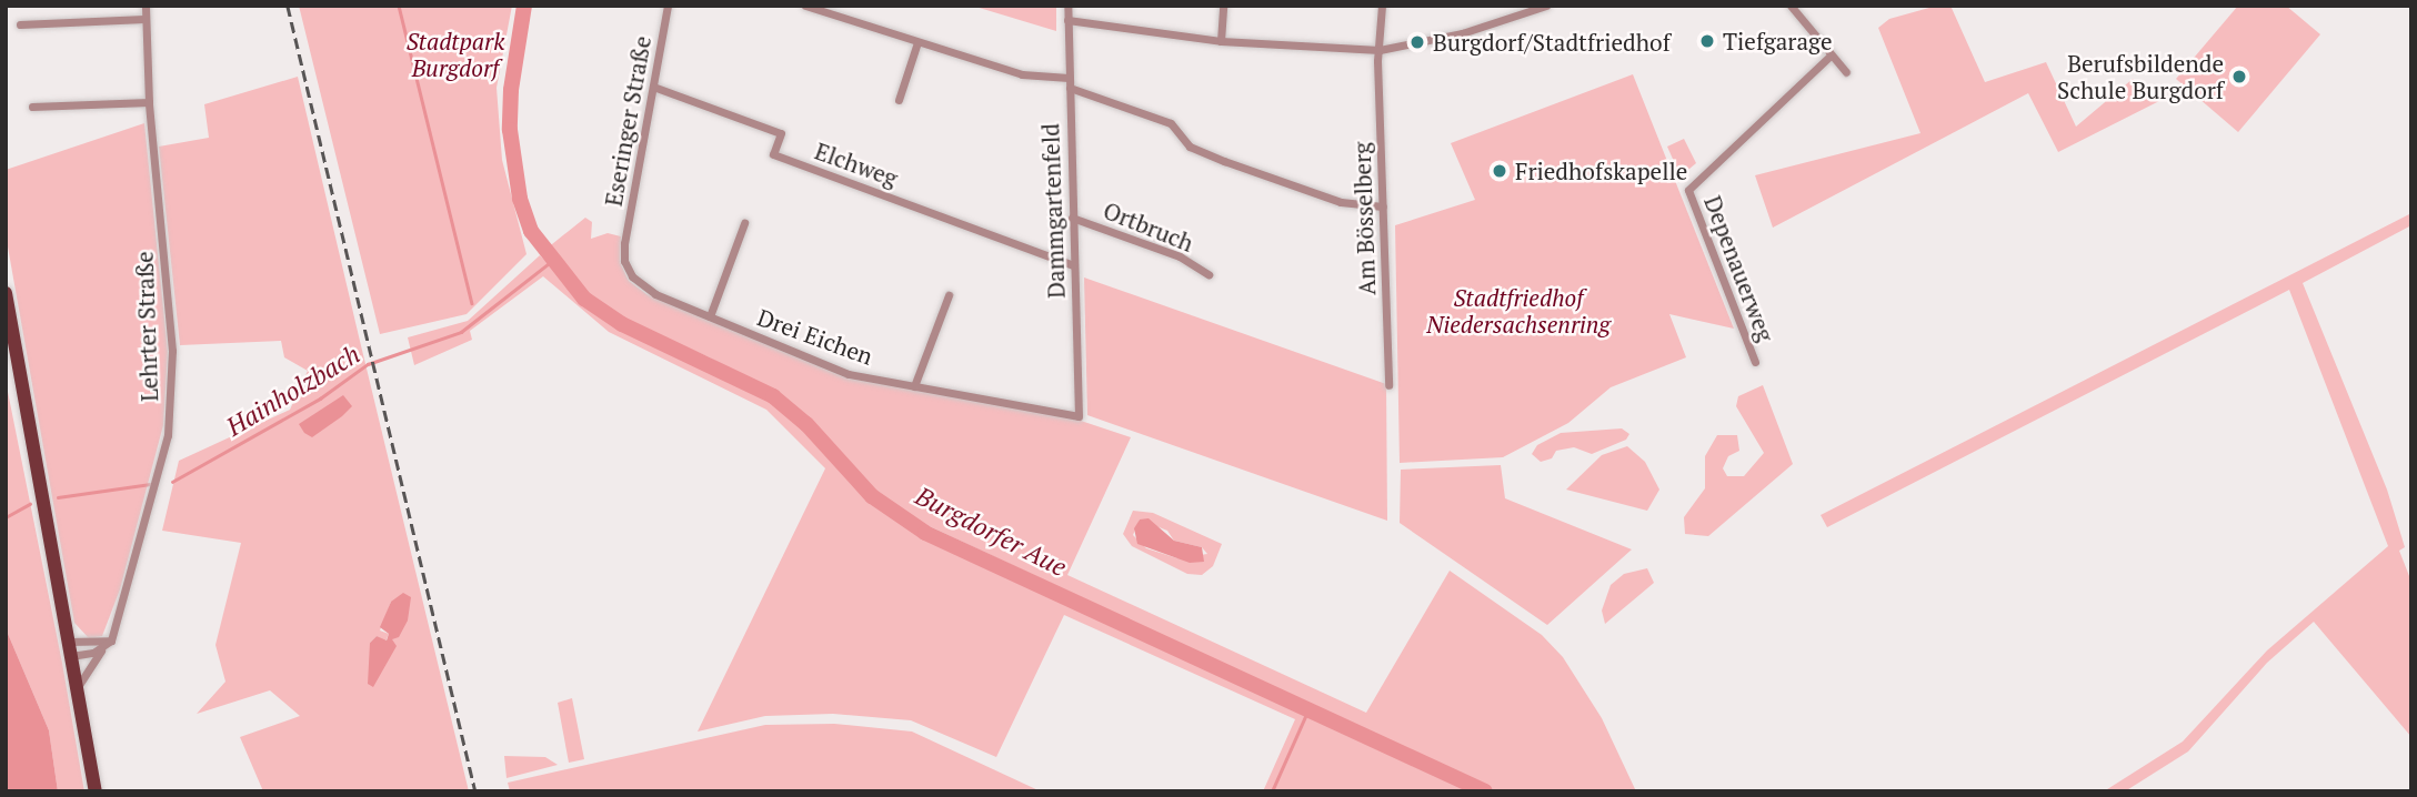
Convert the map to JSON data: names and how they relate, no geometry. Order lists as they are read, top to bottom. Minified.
{"streets":{"street":["Eseringer Straße","Elchweg","Dammgartenfeld","Am Bösselberg","Ortbruch","Depenauerweg","Lehrter Straße","Drei Eichen"]},"crossings":[["Eseringer Straße","Elchweg"],["Eseringer Straße","Drei Eichen"],["Elchweg","Dammgartenfeld"],["Dammgartenfeld","Ortbruch"],["Dammgartenfeld","Drei Eichen"]],"water":["Hainholzbach","Burgdorfer Aue"],"parks":["Stadtpark Burgdorf","Stadtfriedhof Niedersachsenring"],"places":["Tiefgarage","Burgdorf/Stadtfriedhof","Berufsbildende Schule Burgdorf","Friedhofskapelle"]}
